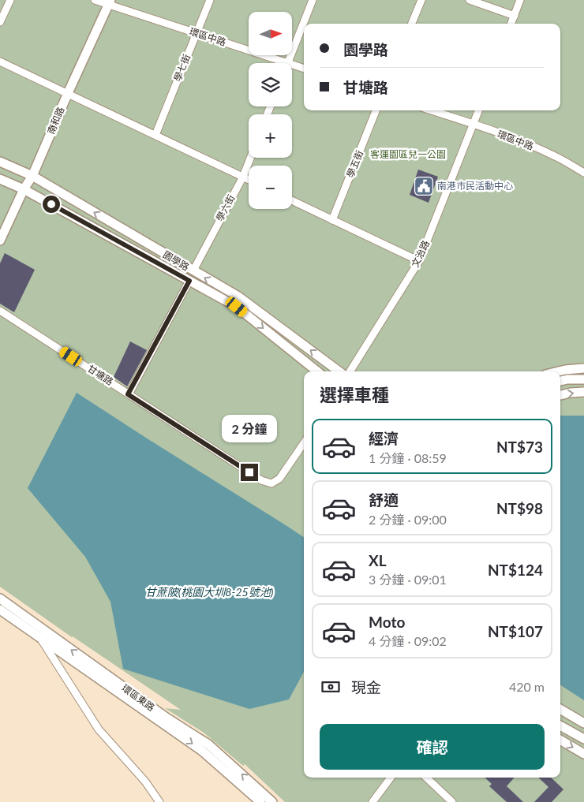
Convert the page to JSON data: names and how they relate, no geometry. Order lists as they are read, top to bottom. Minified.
{"streets":{"street":["環區中路","學七街","南和路","學五街","學六街","文治路","園學路","甘塘路","環區東路"]},"crossings":[["環區中路","學七街"],["環區中路","南和路"],["環區中路","文治路"],["南和路","園學路"],["學六街","園學路"]],"water":["甘蔗陂(桃園大圳8-25號池)"],"parks":["客運園區兒一公園"],"places":{"public building":["南港市民活動中心"]},"north":"right","page":{"map_buttons":["+","−"],"banner":["園學路","甘塘路"],"heading":"選擇車種","bubble":"2 分鐘","list":[{"name":"經濟","note":"1 分鐘 · 08:59","value":"NT$73"},{"name":"舒適","note":"2 分鐘 · 09:00","value":"NT$98"},{"name":"XL","note":"3 分鐘 · 09:01","value":"NT$124"},{"name":"Moto","note":"4 分鐘 · 09:02","value":"NT$107"}],"pay":["現金","420 m"],"buttons":"確認"}}
